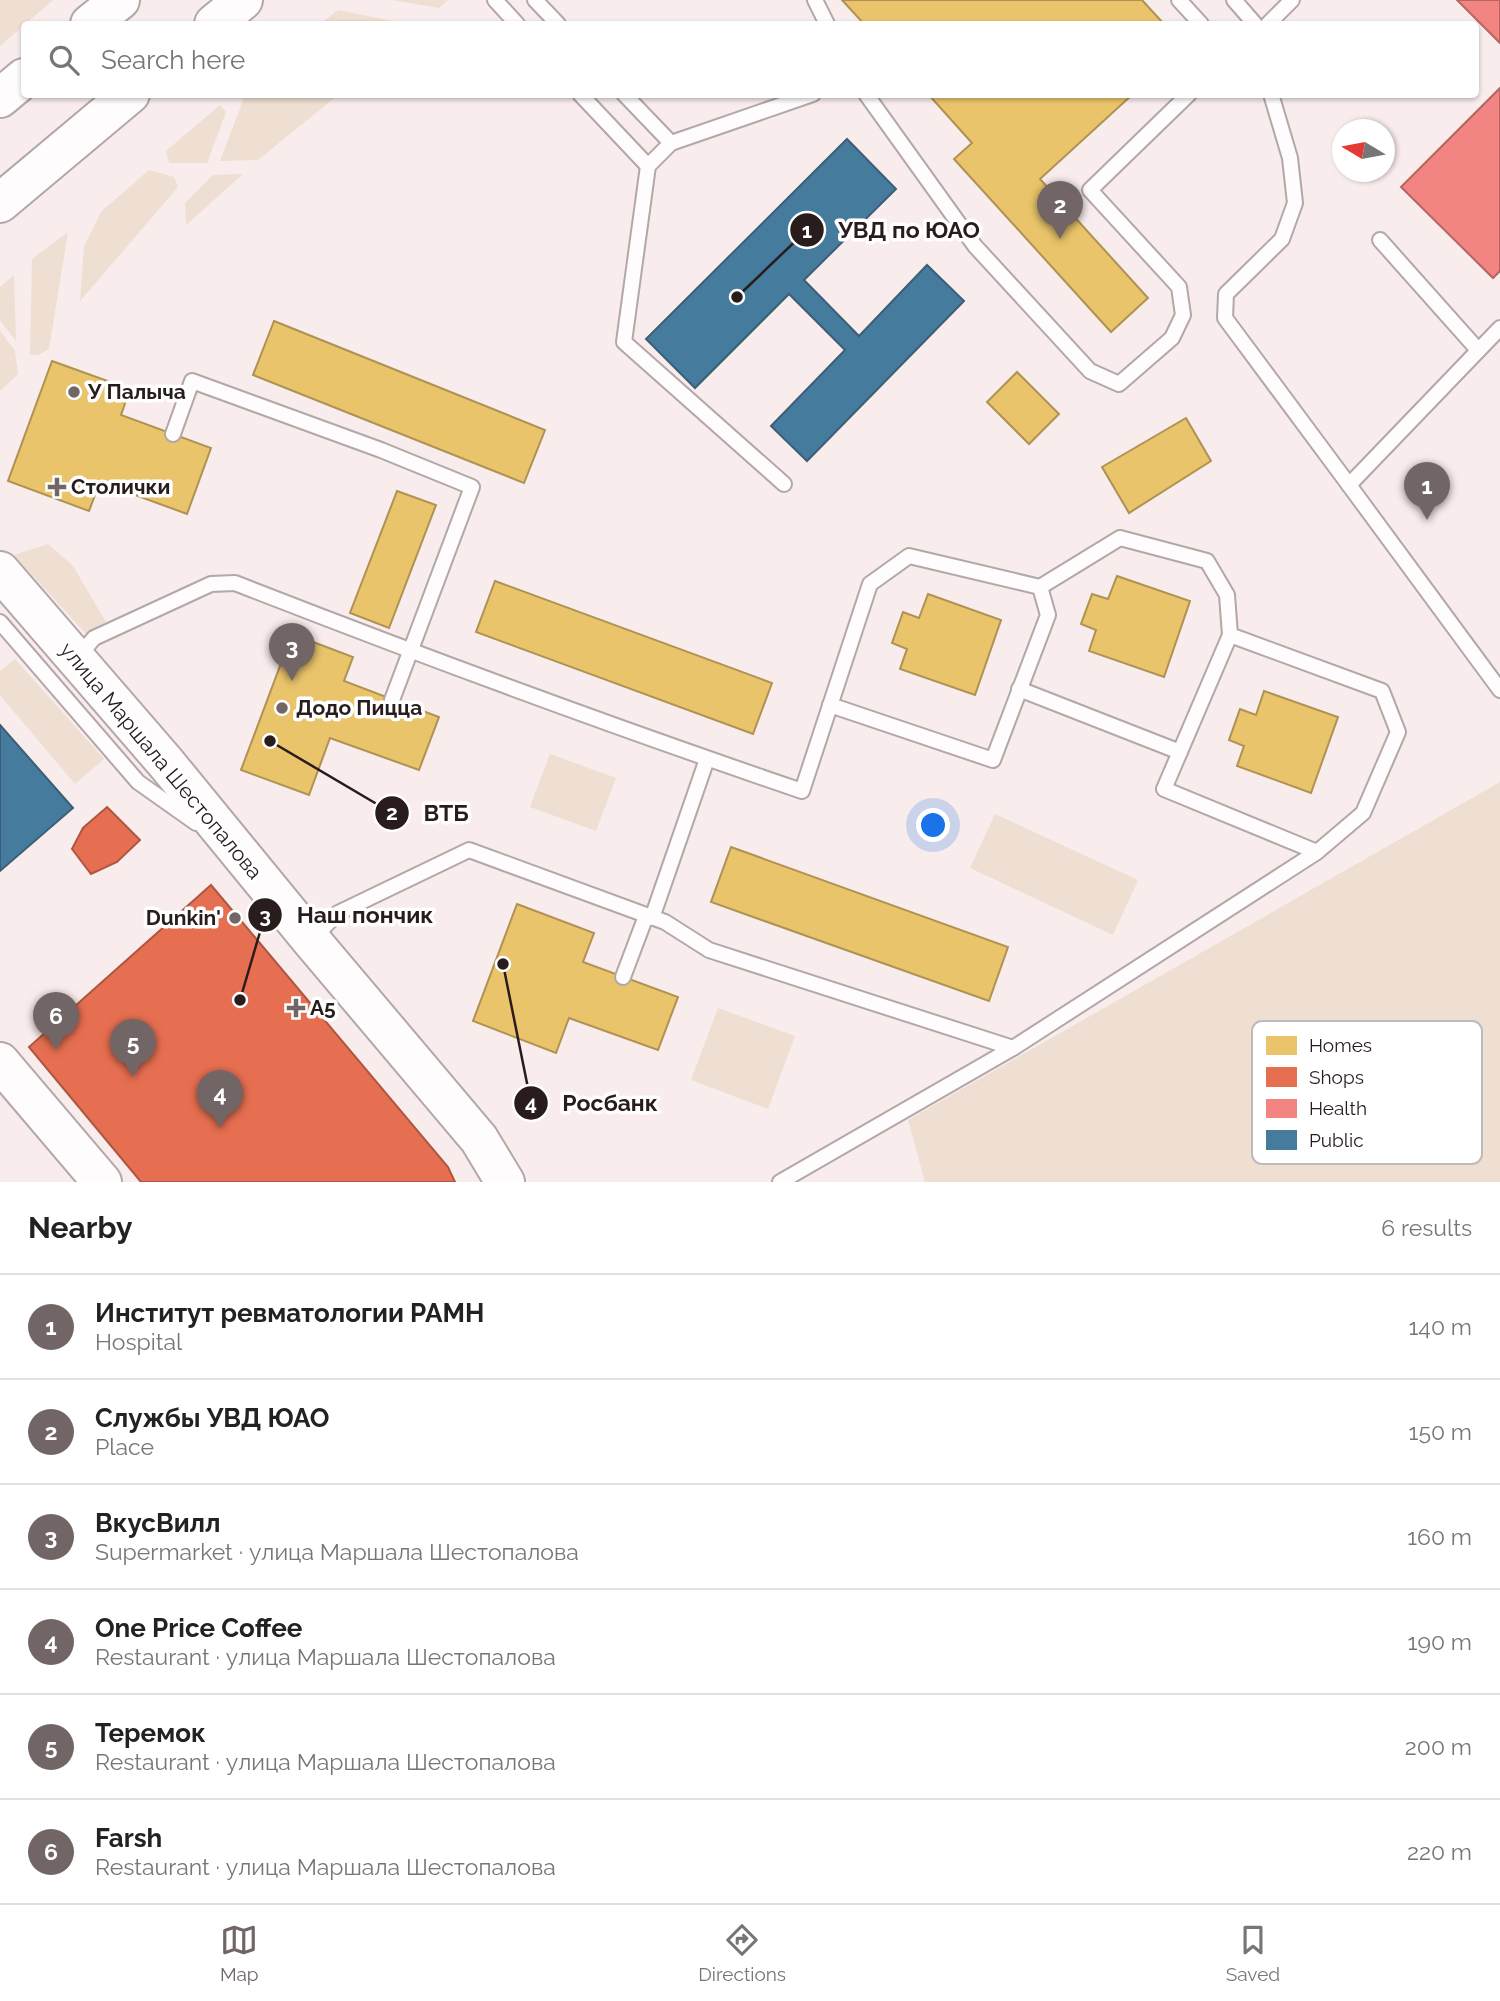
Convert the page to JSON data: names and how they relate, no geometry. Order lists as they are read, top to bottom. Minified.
{"streets":{"street":["улица Маршала Шестопалова"]},"places":{"other":["УВД по ЮАО","У Палыча","Додо Пицца","ВТБ","Dunkin'","Росбанк","Наш пончик"],"health":["Столички","А5"]},"legend":["Homes","Shops","Health","Public"],"north":"left","page":{"search":"Search here","pins":["2","1","3","6","5","4"],"heading":["Nearby","6 results"],"list":[{"mark":"1","name":"Институт ревматологии РАМН","note":"Hospital","value":"140 m"},{"mark":"2","name":"Службы УВД ЮАО","note":"Place","value":"150 m"},{"mark":"3","name":"ВкусВилл","note":"Supermarket · улица Маршала Шестопалова","value":"160 m"},{"mark":"4","name":"One Price Coffee","note":"Restaurant · улица Маршала Шестопалова","value":"190 m"},{"mark":"5","name":"Теремок","note":"Restaurant · улица Маршала Шестопалова","value":"200 m"},{"mark":"6","name":"Farsh","note":"Restaurant · улица Маршала Шестопалова","value":"220 m"}],"nav":["Map","Directions","Saved"]}}
